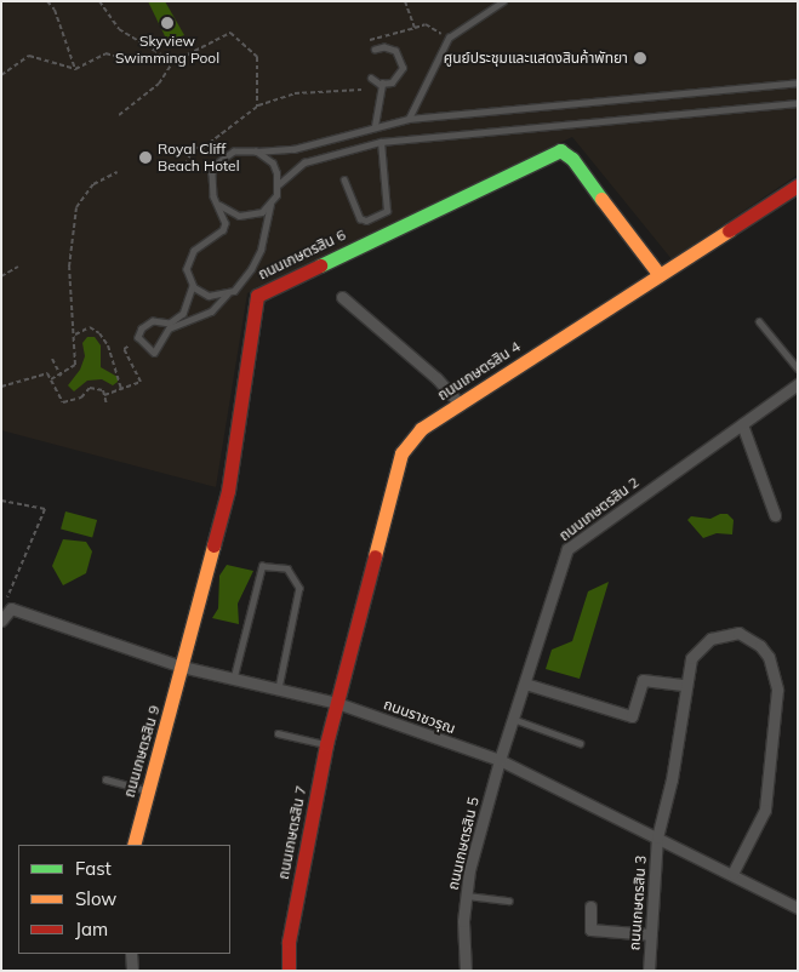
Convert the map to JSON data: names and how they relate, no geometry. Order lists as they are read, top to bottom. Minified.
{"streets":{"street":["ถนนเกษตรสิน 6","ถนนเกษตรสิน 4","ถนนเกษตรสิน 2","ถนนราชวรุณ","ถนนเกษตรสิน 9","ถนนเกษตรสิน 7","ถนนเกษตรสิน 5","ถนนเกษตรสิน 3"]},"crossings":[["ถนนเกษตรสิน 6","ถนนเกษตรสิน 4"],["ถนนเกษตรสิน 6","ถนนราชวรุณ"],["ถนนเกษตรสิน 6","ถนนเกษตรสิน 9"],["ถนนเกษตรสิน 4","ถนนราชวรุณ"],["ถนนเกษตรสิน 4","ถนนเกษตรสิน 7"],["ถนนเกษตรสิน 2","ถนนราชวรุณ"],["ถนนเกษตรสิน 2","ถนนเกษตรสิน 5"],["ถนนราชวรุณ","ถนนเกษตรสิน 9"],["ถนนราชวรุณ","ถนนเกษตรสิน 7"],["ถนนราชวรุณ","ถนนเกษตรสิน 5"],["ถนนราชวรุณ","ถนนเกษตรสิน 3"]],"places":["Skyview Swimming Pool","ศูนย์ประชุมและแสดงสินค้าพัทยา","Royal Cliff Beach Hotel"],"legend":["Fast","Slow","Jam"]}
